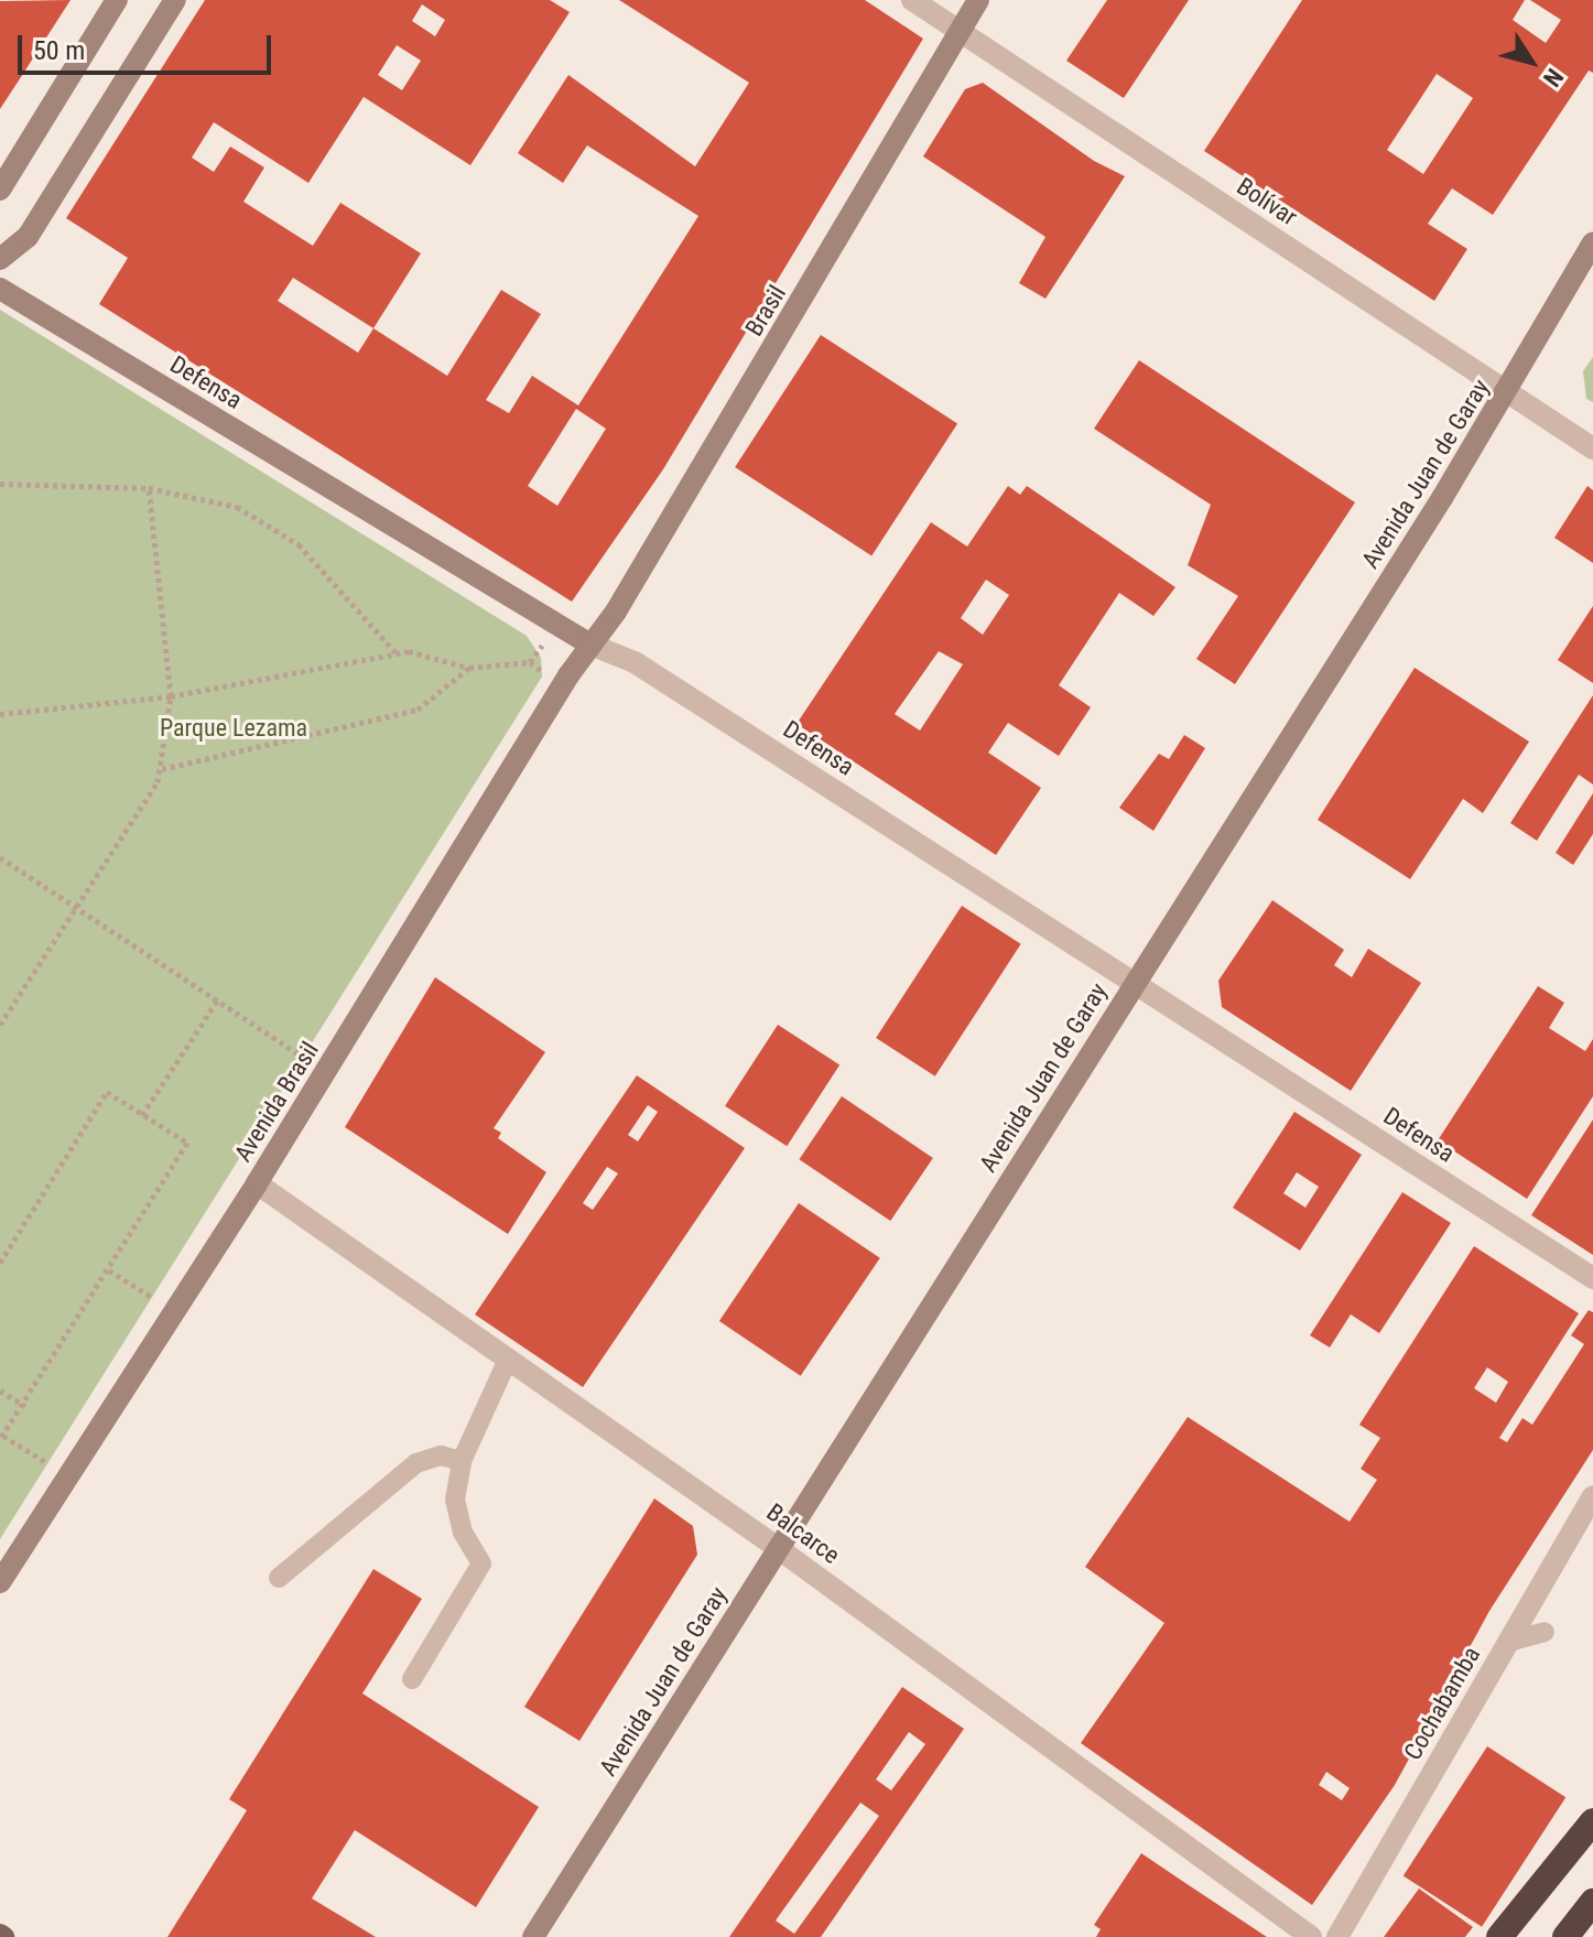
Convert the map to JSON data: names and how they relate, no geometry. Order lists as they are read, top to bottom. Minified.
{"streets":{"main road":["Brasil","Defensa","Avenida Juan de Garay","Avenida Brasil"],"street":["Bolívar","Balcarce","Cochabamba"]},"crossings":[["Bolívar","Brasil"],["Bolívar","Avenida Juan de Garay"],["Brasil","Defensa"],["Brasil","Avenida Brasil"],["Defensa","Avenida Juan de Garay"],["Defensa","Avenida Brasil"],["Avenida Juan de Garay","Balcarce"],["Avenida Brasil","Balcarce"]],"parks":["Parque Lezama"],"scale_bar":"50 m","north":"bottom right"}
